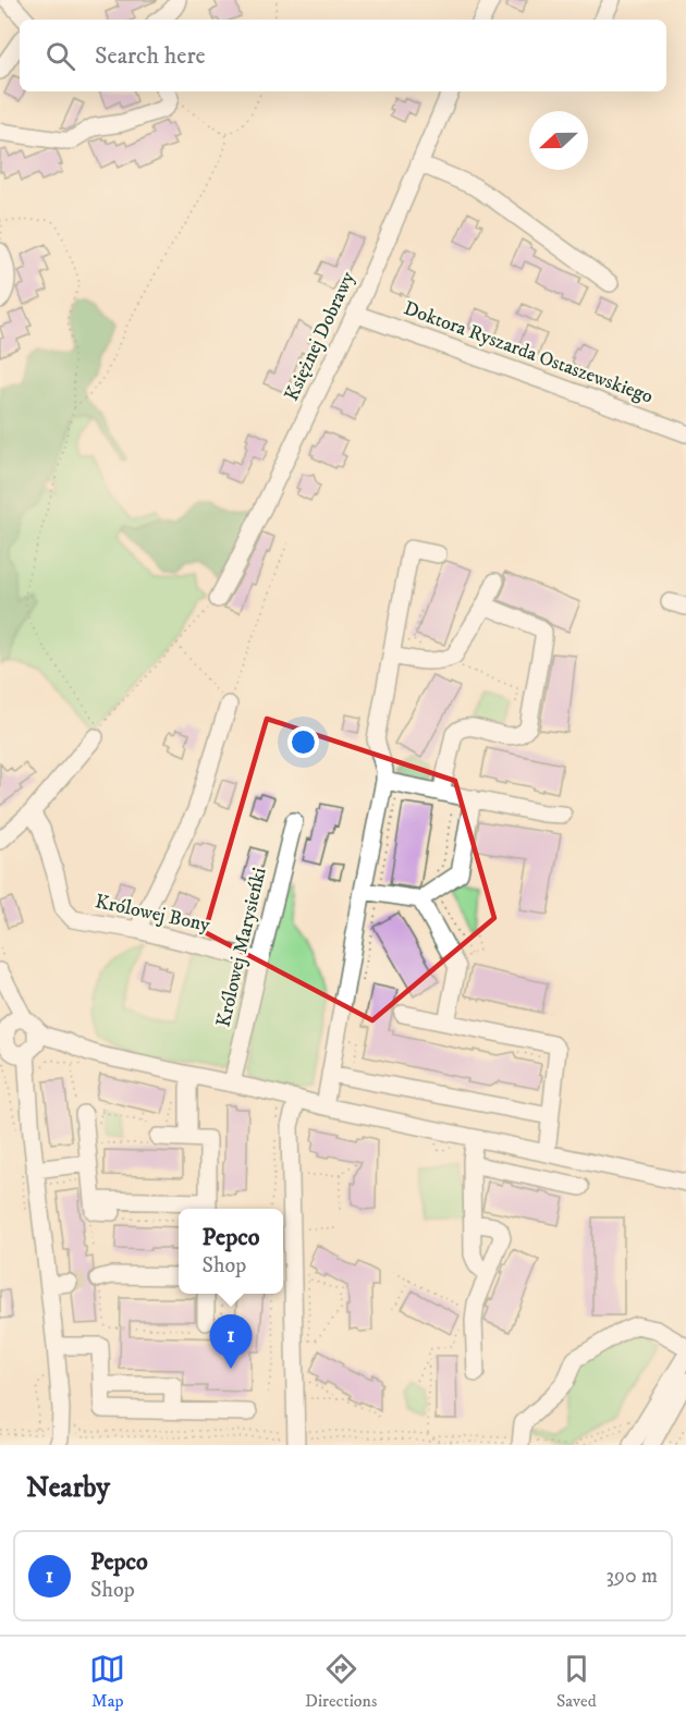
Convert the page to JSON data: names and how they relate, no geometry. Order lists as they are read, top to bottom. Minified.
{"streets":{"street":["Księżnej Dobrawy","Doktora Ryszarda Ostaszewskiego","Królowej Bony","Królowej Marysieńki"]},"crossings":[["Księżnej Dobrawy","Doktora Ryszarda Ostaszewskiego"],["Królowej Bony","Królowej Marysieńki"]],"north":"left","page":{"search":"Search here","popup":["Pepco","Shop"],"pins":"1","heading":"Nearby","list":[{"mark":"1","name":"Pepco","note":"Shop","value":"390 m"}],"nav":["Map","Directions","Saved"]}}
